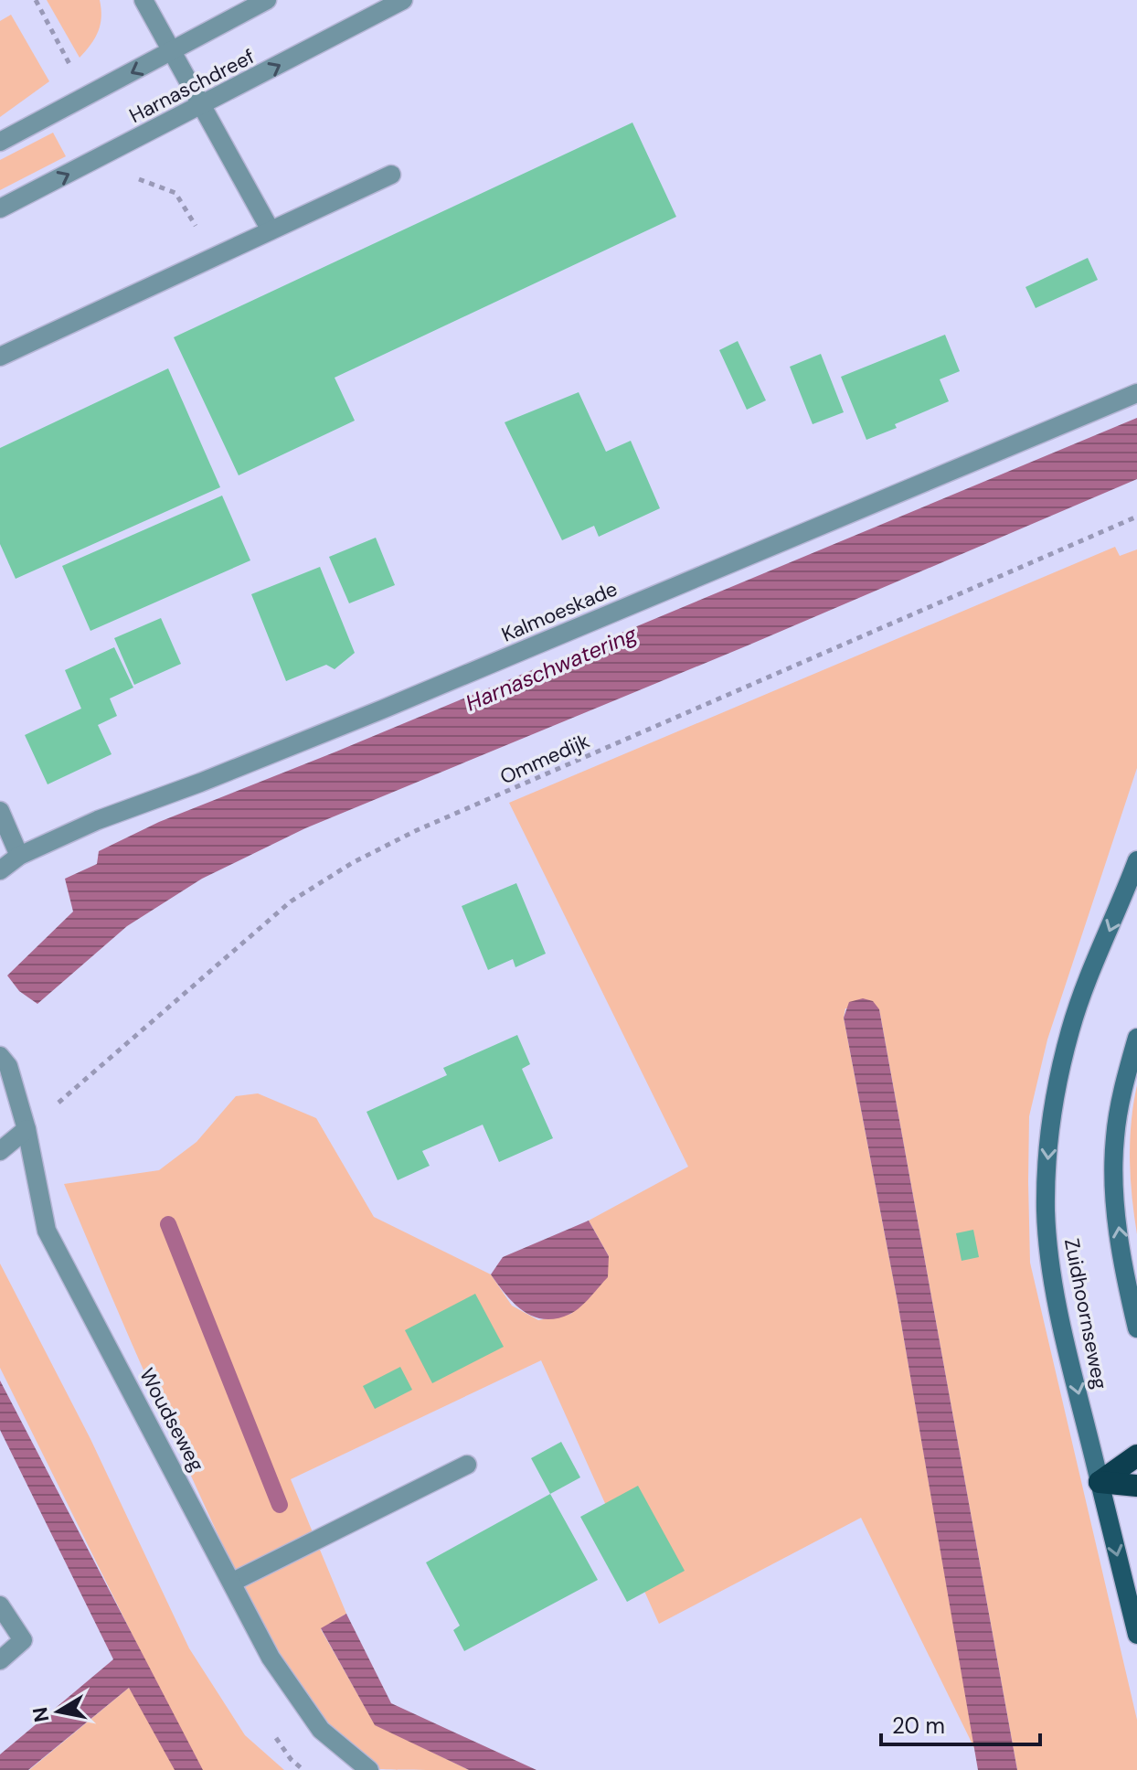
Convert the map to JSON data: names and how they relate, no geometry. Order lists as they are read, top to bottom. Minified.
{"streets":{"main road":["Zuidhoornseweg"],"street":["Harnaschdreef","Kalmoeskade","Woudseweg"],"path":["Ommedijk"]},"crossings":[["Ommedijk","Woudseweg"]],"water":["Harnaschwatering"],"scale_bar":"20 m","north":"left"}
